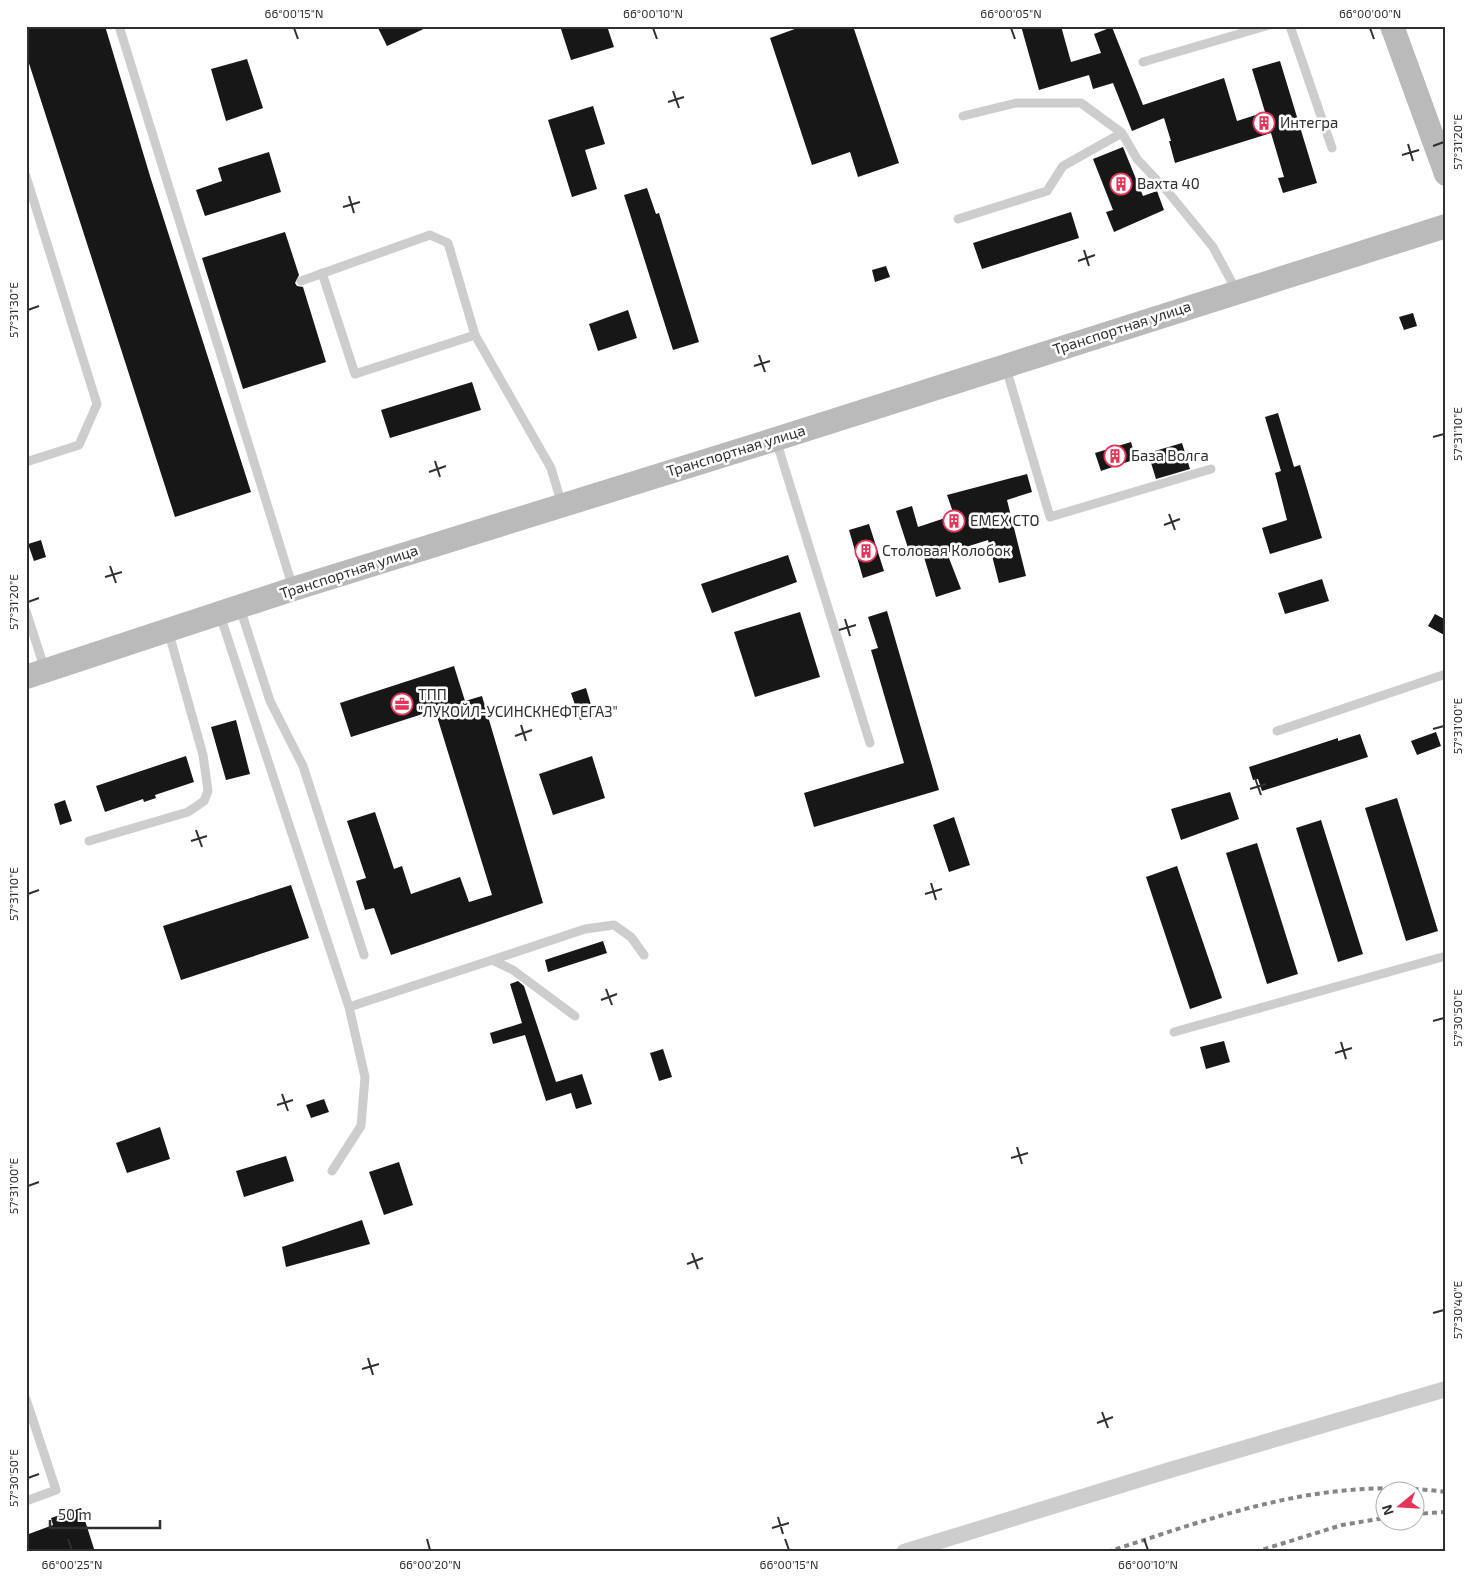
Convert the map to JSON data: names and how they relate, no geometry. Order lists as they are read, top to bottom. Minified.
{"streets":{"street":["Транспортная улица"]},"places":{"building":["Интегра","Вахта 40","База Волга","EMEX СТО","Столовая Колобок"],"office":["ТПП \"ЛУКОЙЛ-УСИНСКНЕФТЕГАЗ\""]},"scale_bar":"50 m","north":"left","coordinates":["66°00'15\"N","66°00'10\"N","66°00'05\"N","66°00'00\"N","57°31'20\"E","57°31'30\"E","57°31'10\"E","57°31'00\"E","57°30'50\"E","57°30'40\"E","66°00'25\"N","66°00'20\"N"]}
